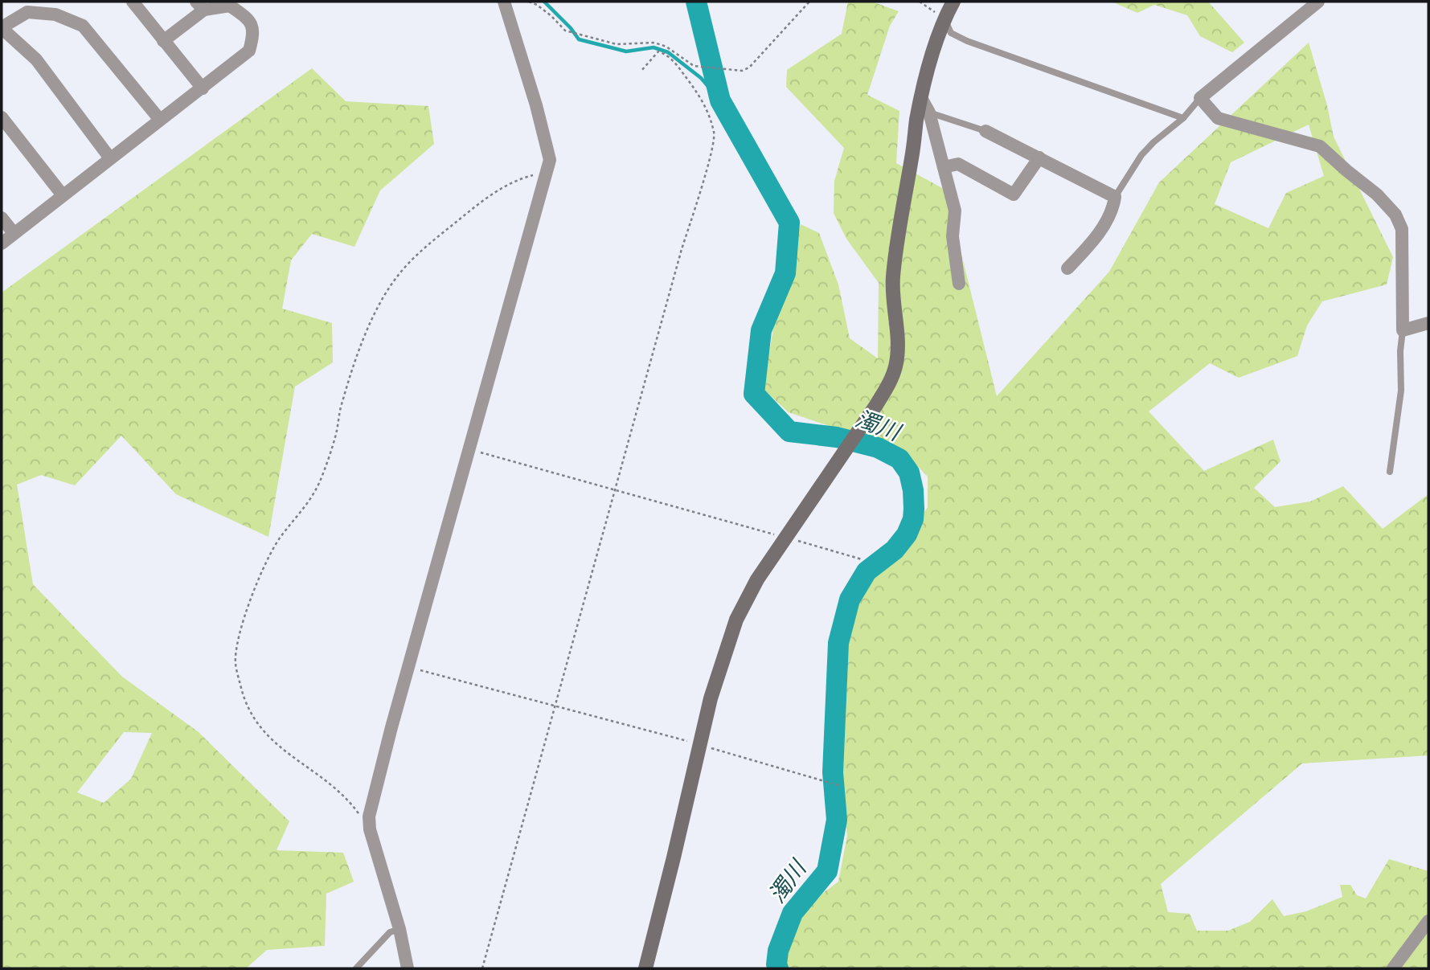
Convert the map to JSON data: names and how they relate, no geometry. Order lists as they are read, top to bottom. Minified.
{"water":["濁川"]}
